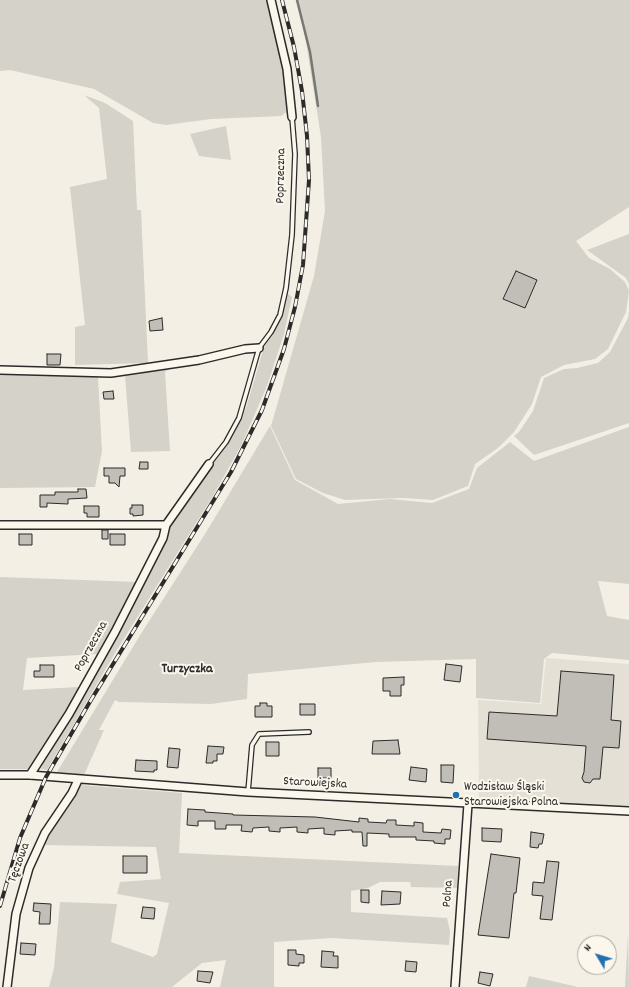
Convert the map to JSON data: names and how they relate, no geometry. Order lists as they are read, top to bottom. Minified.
{"streets":{"street":["Poprzeczna","Starowiejska","Tęczowa","Polna"]},"crossings":[["Poprzeczna","Starowiejska"],["Starowiejska","Tęczowa"],["Starowiejska","Polna"]],"districts":["Turzyczka"],"places":["Wodzisław Śląski Starowiejska Polna"],"north":"top left"}
